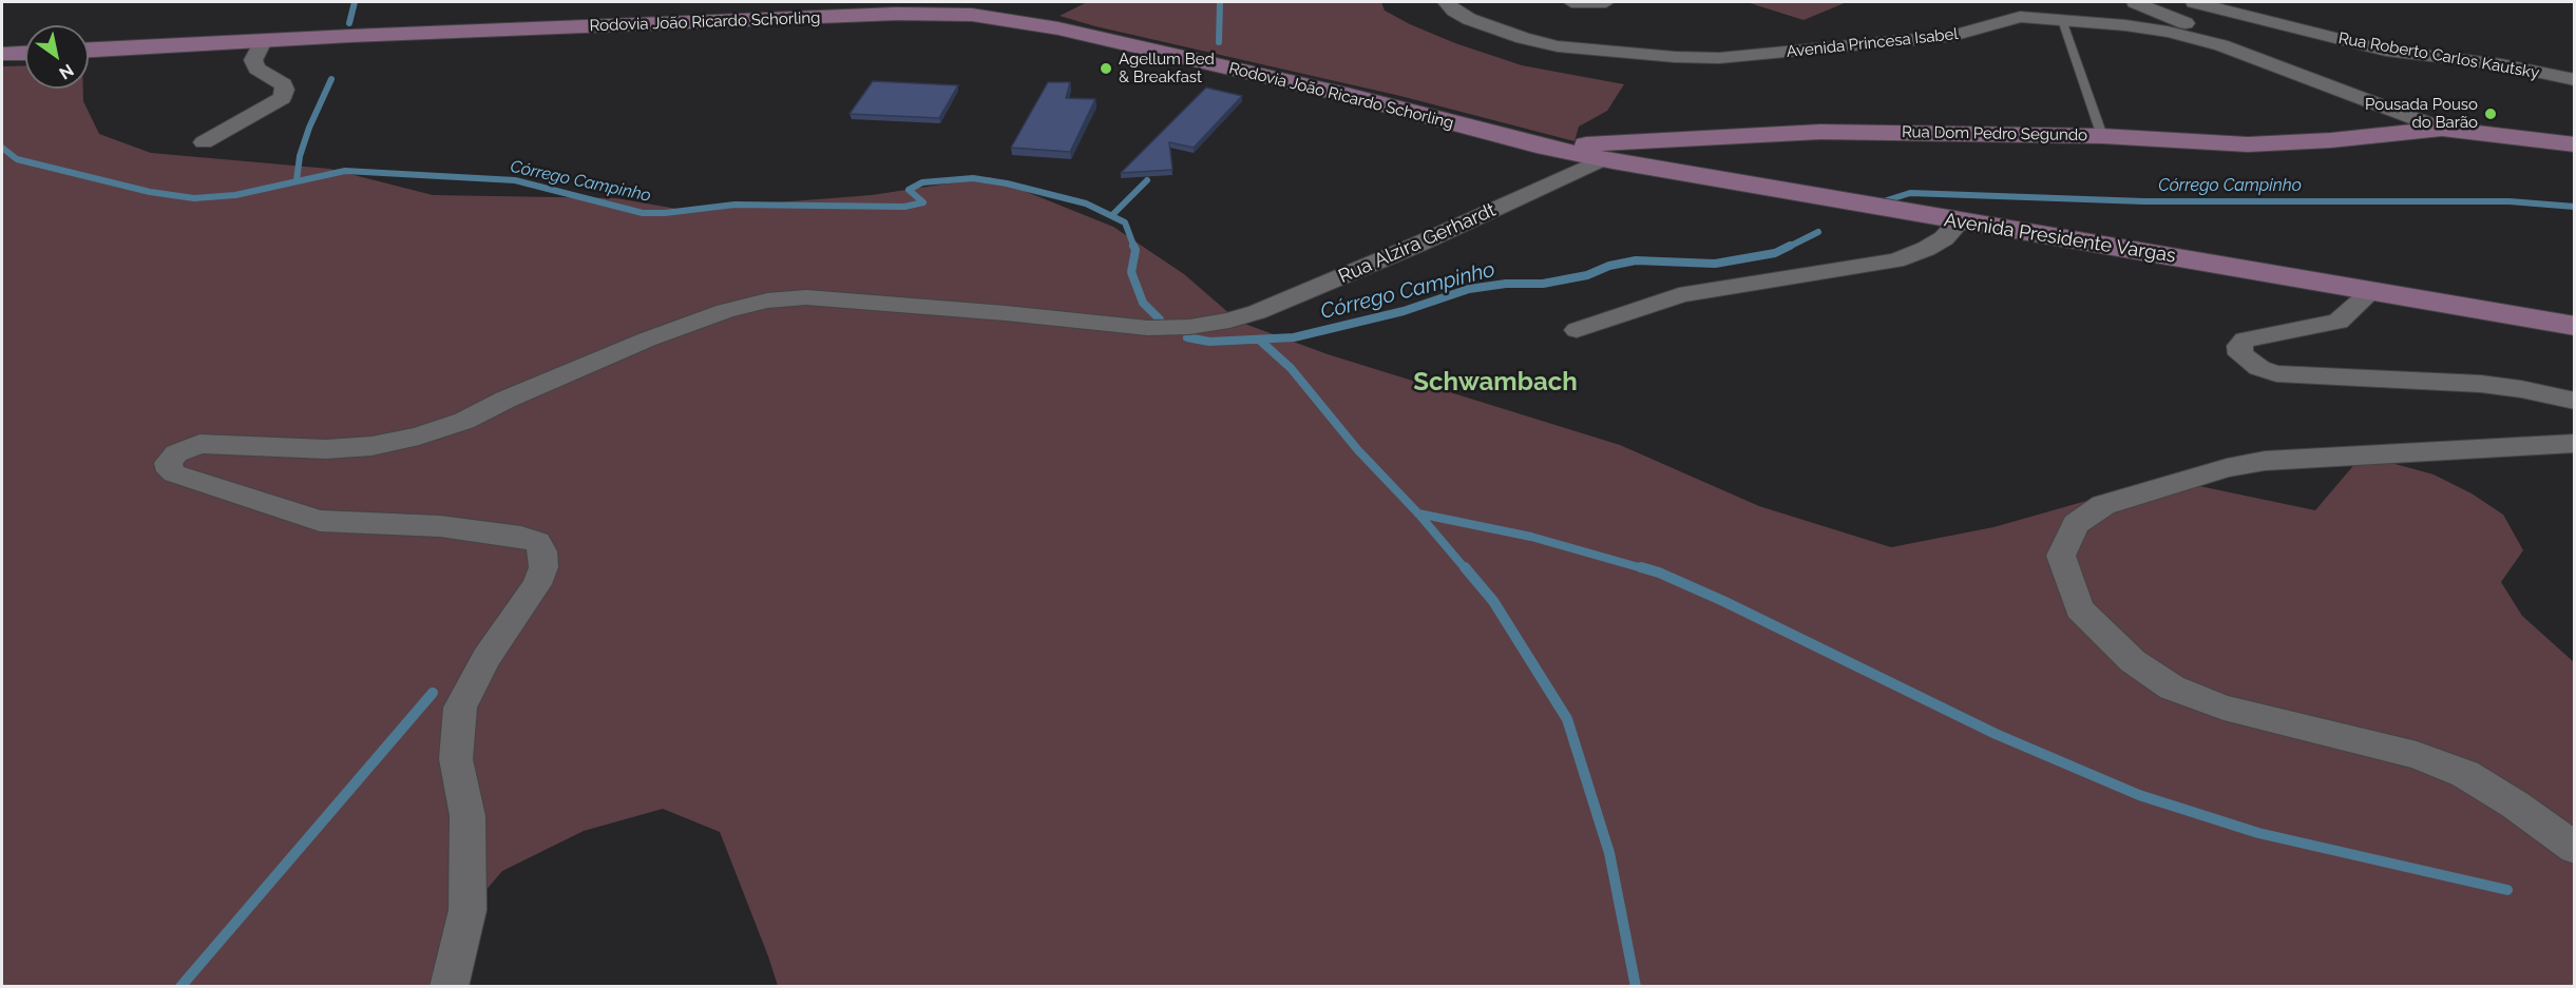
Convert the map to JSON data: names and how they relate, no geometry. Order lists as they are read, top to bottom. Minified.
{"streets":{"main road":["Rodovia João Ricardo Schorling","Rua Dom Pedro Segundo","Avenida Presidente Vargas"],"street":["Avenida Princesa Isabel","Rua Roberto Carlos Kautsky","Rua Alzira Gerhardt"]},"crossings":[["Rodovia João Ricardo Schorling","Rua Dom Pedro Segundo"],["Rodovia João Ricardo Schorling","Avenida Presidente Vargas"],["Avenida Princesa Isabel","Rua Dom Pedro Segundo"],["Rua Dom Pedro Segundo","Avenida Presidente Vargas"],["Avenida Presidente Vargas","Rua Alzira Gerhardt"]],"districts":["Schwambach"],"water":["Córrego Campinho"],"places":["Agellum Bed & Breakfast","Pousada Pouso do Barão"],"north":"bottom right"}
